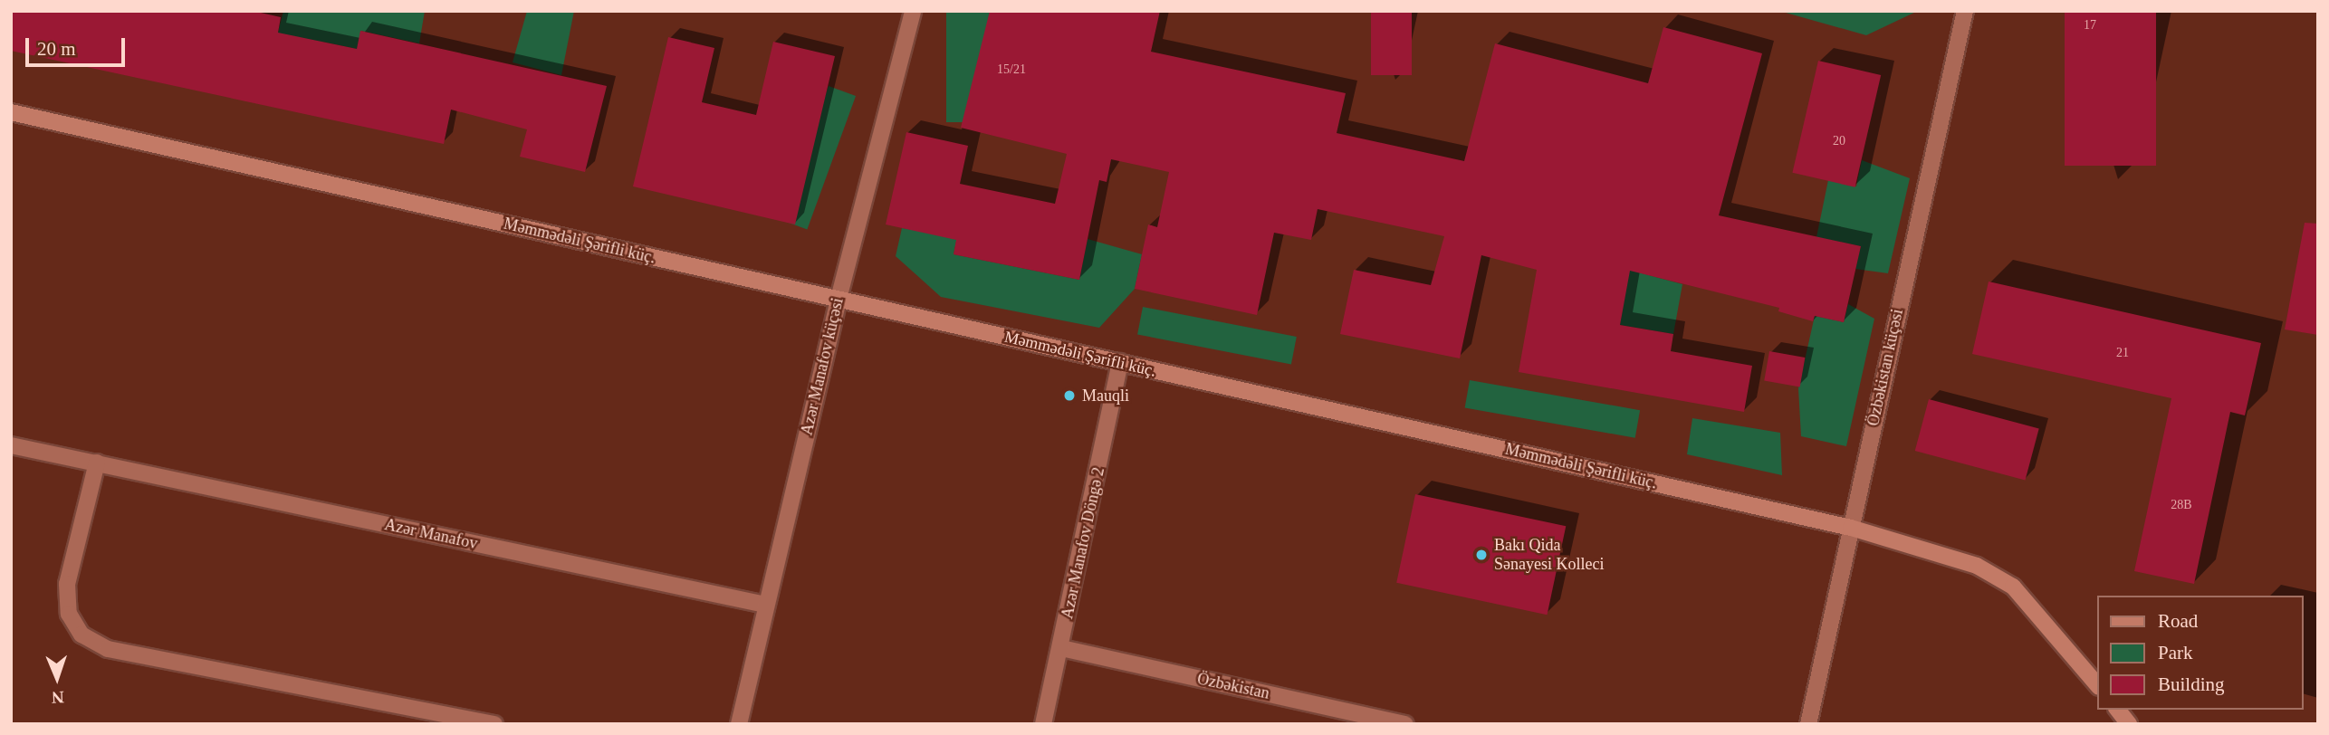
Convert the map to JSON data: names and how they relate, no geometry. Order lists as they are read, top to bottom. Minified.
{"streets":{"street":["Məmmədəli Şərifli küç.","Azər Manafov küçəsi","Özbəkistan küçəsi","Azər Manafov","Azər Manafov Döngə 2","Özbəkistan"]},"crossings":[["Məmmədəli Şərifli küç.","Azər Manafov küçəsi"],["Məmmədəli Şərifli küç.","Özbəkistan küçəsi"],["Məmmədəli Şərifli küç.","Azər Manafov Döngə 2"],["Azər Manafov küçəsi","Azər Manafov"],["Azər Manafov Döngə 2","Özbəkistan"]],"places":["Mauqli","Bakı Qida Sənayesi Kolleci"],"house_numbers":["17","15/21","20","21","28B"],"legend":["Road","Park","Building"],"scale_bar":"20 m","north":"bottom"}
